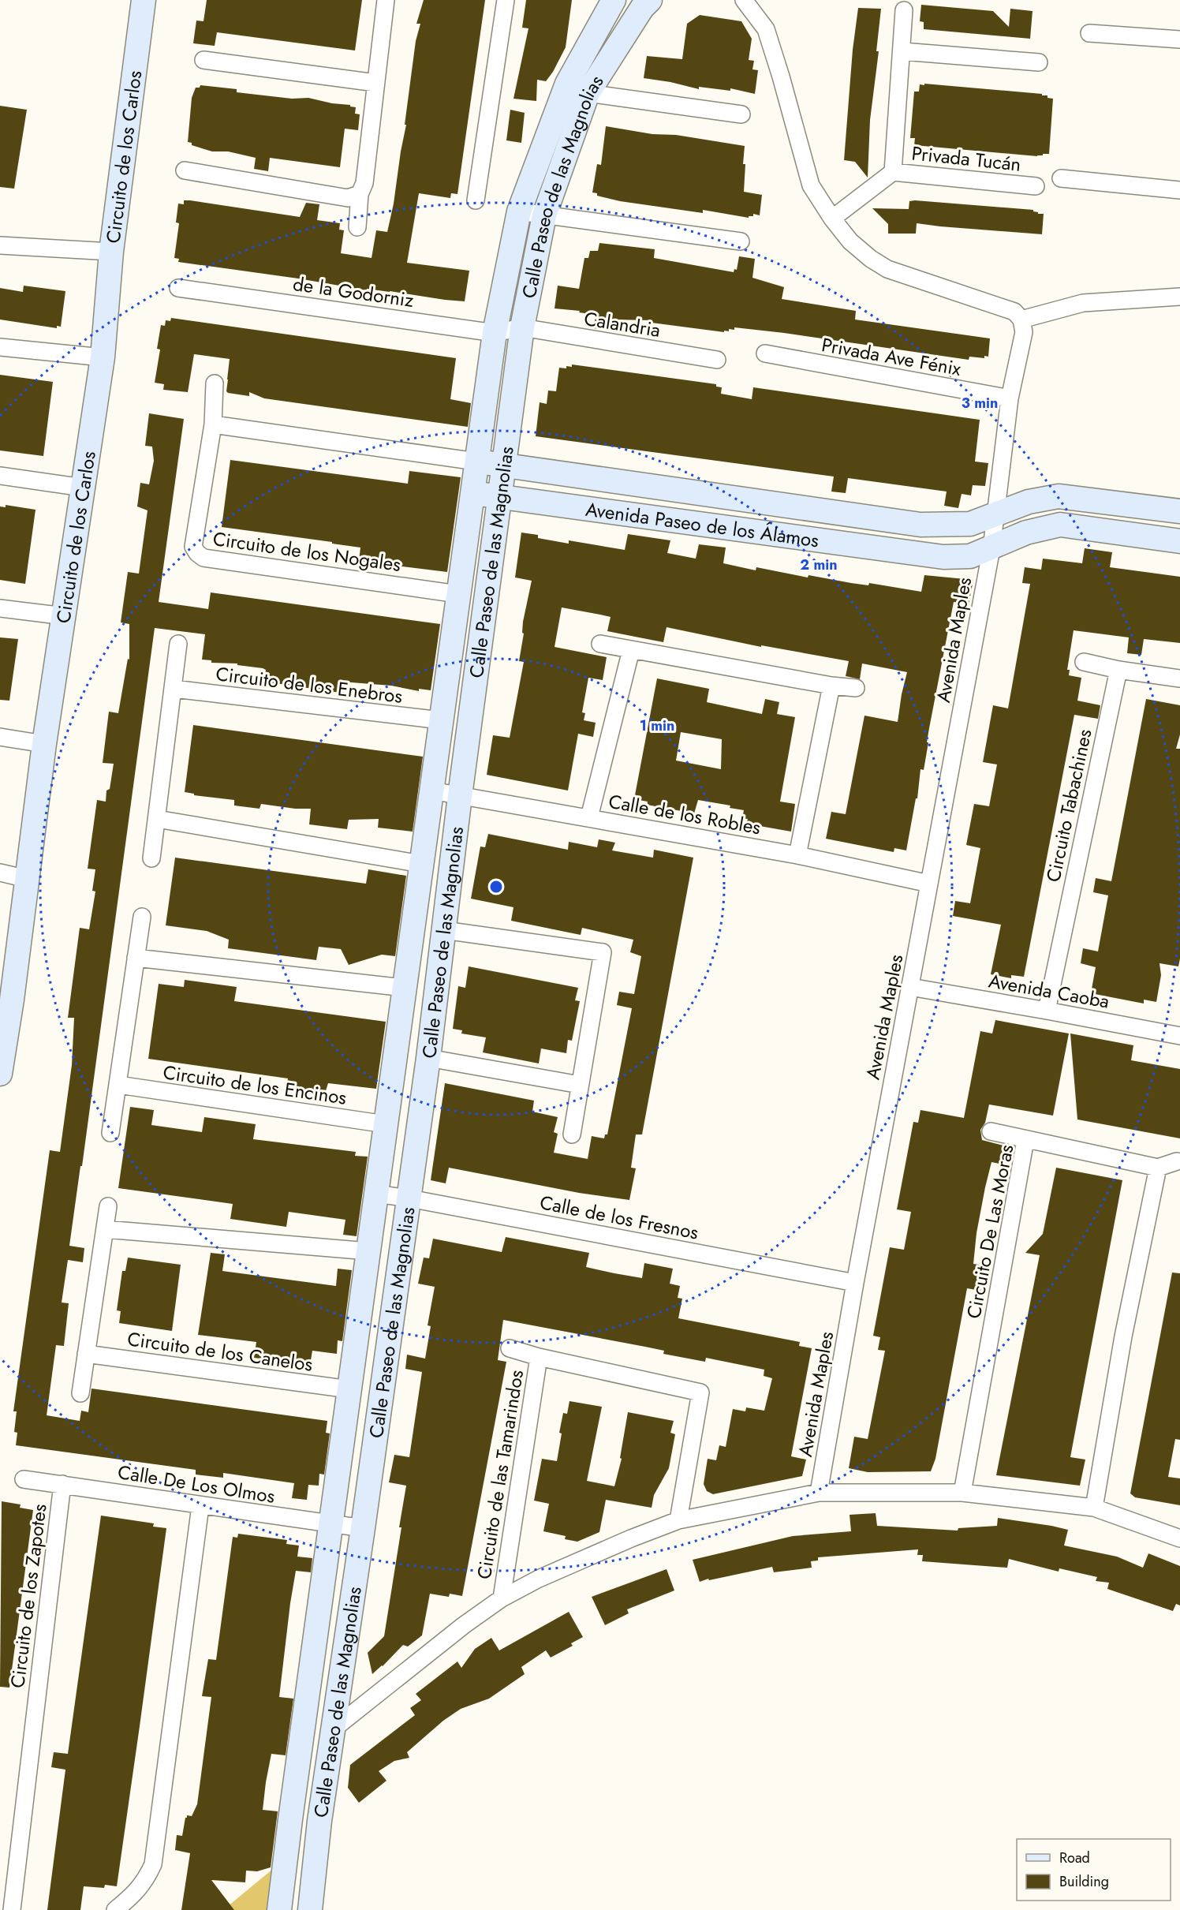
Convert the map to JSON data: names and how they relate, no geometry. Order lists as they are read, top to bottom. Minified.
{"streets":{"street":["Circuito de los Carlos","Privada Tucán","Calle Paseo de las Magnolias","de la Godorniz","Calandria","Privada Ave Fénix","Avenida Paseo de los Álamos","Circuito de los Nogales","Avenida Maples","Circuito de los Enebros","Circuito Tabachines","Calle de los Robles","Avenida Caoba","Circuito de los Encinos","Calle de los Fresnos","Circuito De Las Moras","Circuito de los Canelos","Circuito de las Tamarindos","Calle De Los Olmos","Circuito de los Zapotes"]},"crossings":[["Calle Paseo de las Magnolias","de la Godorniz"],["Calle Paseo de las Magnolias","Calandria"],["Calle Paseo de las Magnolias","Avenida Paseo de los Álamos"],["Calle Paseo de las Magnolias","Circuito de los Nogales"],["Calle Paseo de las Magnolias","Circuito de los Enebros"],["Calle Paseo de las Magnolias","Calle de los Robles"],["Calle Paseo de las Magnolias","Circuito de los Encinos"],["Calle Paseo de las Magnolias","Calle de los Fresnos"],["Calle Paseo de las Magnolias","Circuito de los Canelos"],["Calle Paseo de las Magnolias","Calle De Los Olmos"],["de la Godorniz","Calandria"],["Privada Ave Fénix","Avenida Maples"],["Avenida Paseo de los Álamos","Avenida Maples"],["Avenida Maples","Calle de los Robles"],["Avenida Maples","Avenida Caoba"],["Avenida Maples","Calle de los Fresnos"],["Circuito Tabachines","Avenida Caoba"],["Calle De Los Olmos","Circuito de los Zapotes"]],"legend":["Road","Building"],"rings":["3 min","2 min","1 min"]}
